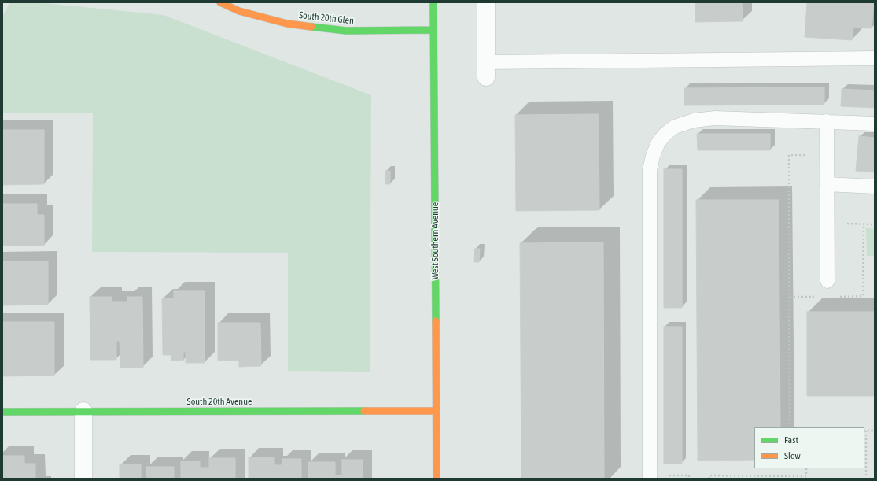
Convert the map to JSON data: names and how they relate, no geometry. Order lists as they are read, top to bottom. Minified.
{"streets":{"street":["South 20th Glen","West Southern Avenue","South 20th Avenue"]},"crossings":[["South 20th Glen","West Southern Avenue"],["West Southern Avenue","South 20th Avenue"]],"legend":["Fast","Slow"]}
